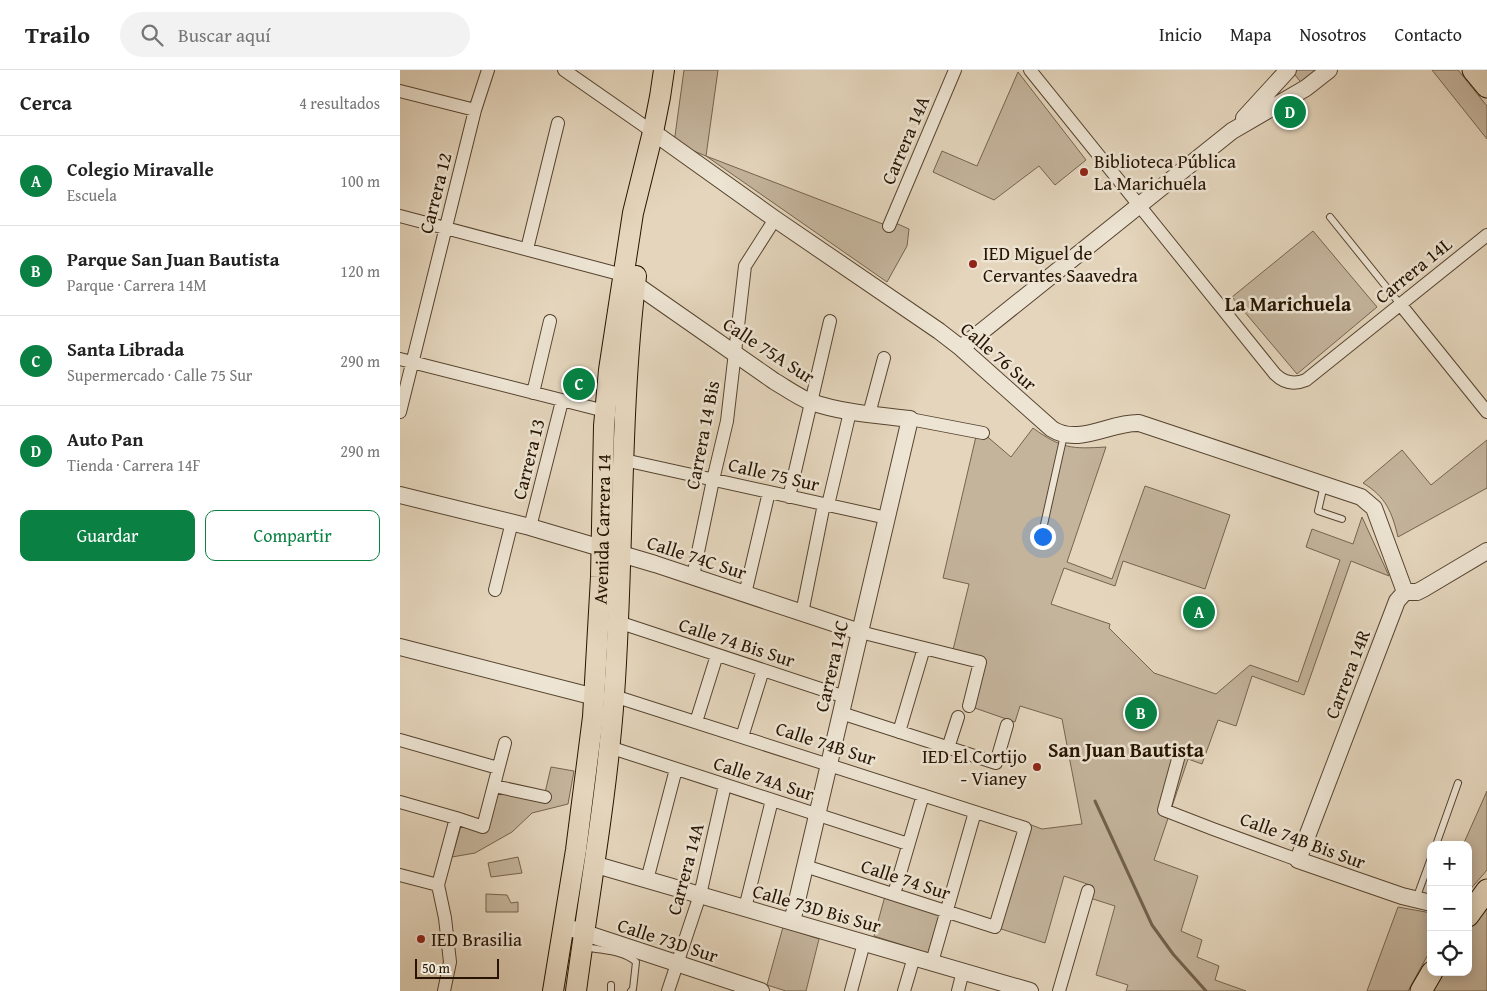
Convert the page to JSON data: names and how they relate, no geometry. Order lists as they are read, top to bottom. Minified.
{"streets":{"main road":["Avenida Carrera 14"],"street":["Carrera 14A","Carrera 12","Carrera 14L","Calle 75A Sur","Calle 76 Sur","Carrera 14 Bis","Carrera 13","Calle 75 Sur","Calle 74C Sur","Calle 74 Bis Sur","Carrera 14C","Carrera 14R","Calle 74B Sur","Calle 74A Sur","Calle 74B Bis Sur","Calle 74 Sur","Calle 73D Bis Sur","Calle 73D Sur"]},"crossings":[["Carrera 14A","Calle 74A Sur"],["Carrera 14A","Calle 73D Bis Sur"],["Carrera 14A","Calle 73D Sur"],["Carrera 12","Calle 75A Sur"],["Calle 75A Sur","Carrera 14 Bis"],["Calle 75A Sur","Avenida Carrera 14"],["Calle 75A Sur","Carrera 14C"],["Calle 76 Sur","Carrera 14 Bis"],["Calle 76 Sur","Avenida Carrera 14"],["Carrera 14 Bis","Calle 75 Sur"],["Carrera 14 Bis","Calle 74C Sur"],["Carrera 13","Calle 74C Sur"],["Calle 75 Sur","Avenida Carrera 14"],["Calle 75 Sur","Carrera 14C"],["Avenida Carrera 14","Calle 74C Sur"],["Avenida Carrera 14","Calle 74 Bis Sur"],["Avenida Carrera 14","Calle 74B Sur"],["Avenida Carrera 14","Calle 74A Sur"],["Avenida Carrera 14","Calle 73D Bis Sur"],["Avenida Carrera 14","Calle 73D Sur"],["Calle 74C Sur","Carrera 14C"],["Calle 74 Bis Sur","Carrera 14C"],["Carrera 14C","Calle 74B Sur"],["Carrera 14C","Calle 74A Sur"],["Carrera 14C","Calle 74 Sur"],["Carrera 14C","Calle 73D Bis Sur"],["Carrera 14R","Calle 74B Bis Sur"],["Calle 74B Sur","Calle 74 Sur"]],"districts":["La Marichuela","San Juan Bautista"],"places":["Biblioteca Pública La Marichuela","IED Miguel de Cervantes Saavedra","IED El Cortijo - Vianey","IED Brasilia"],"scale_bar":"50 m","page":{"header":"Trailo","search":"Buscar aquí","nav":["Inicio","Mapa","Nosotros","Contacto"],"heading":["Cerca","4 resultados"],"pins":["D","C","A","B"],"list":[{"mark":"A","name":"Colegio Miravalle","note":"Escuela","value":"100 m"},{"mark":"B","name":"Parque San Juan Bautista","note":"Parque · Carrera 14M","value":"120 m"},{"mark":"C","name":"Santa Librada","note":"Supermercado · Calle 75 Sur","value":"290 m"},{"mark":"D","name":"Auto Pan","note":"Tienda · Carrera 14F","value":"290 m"}],"buttons":["Guardar","Compartir"],"map_buttons":["+","−"],"scale":"50 m"}}
